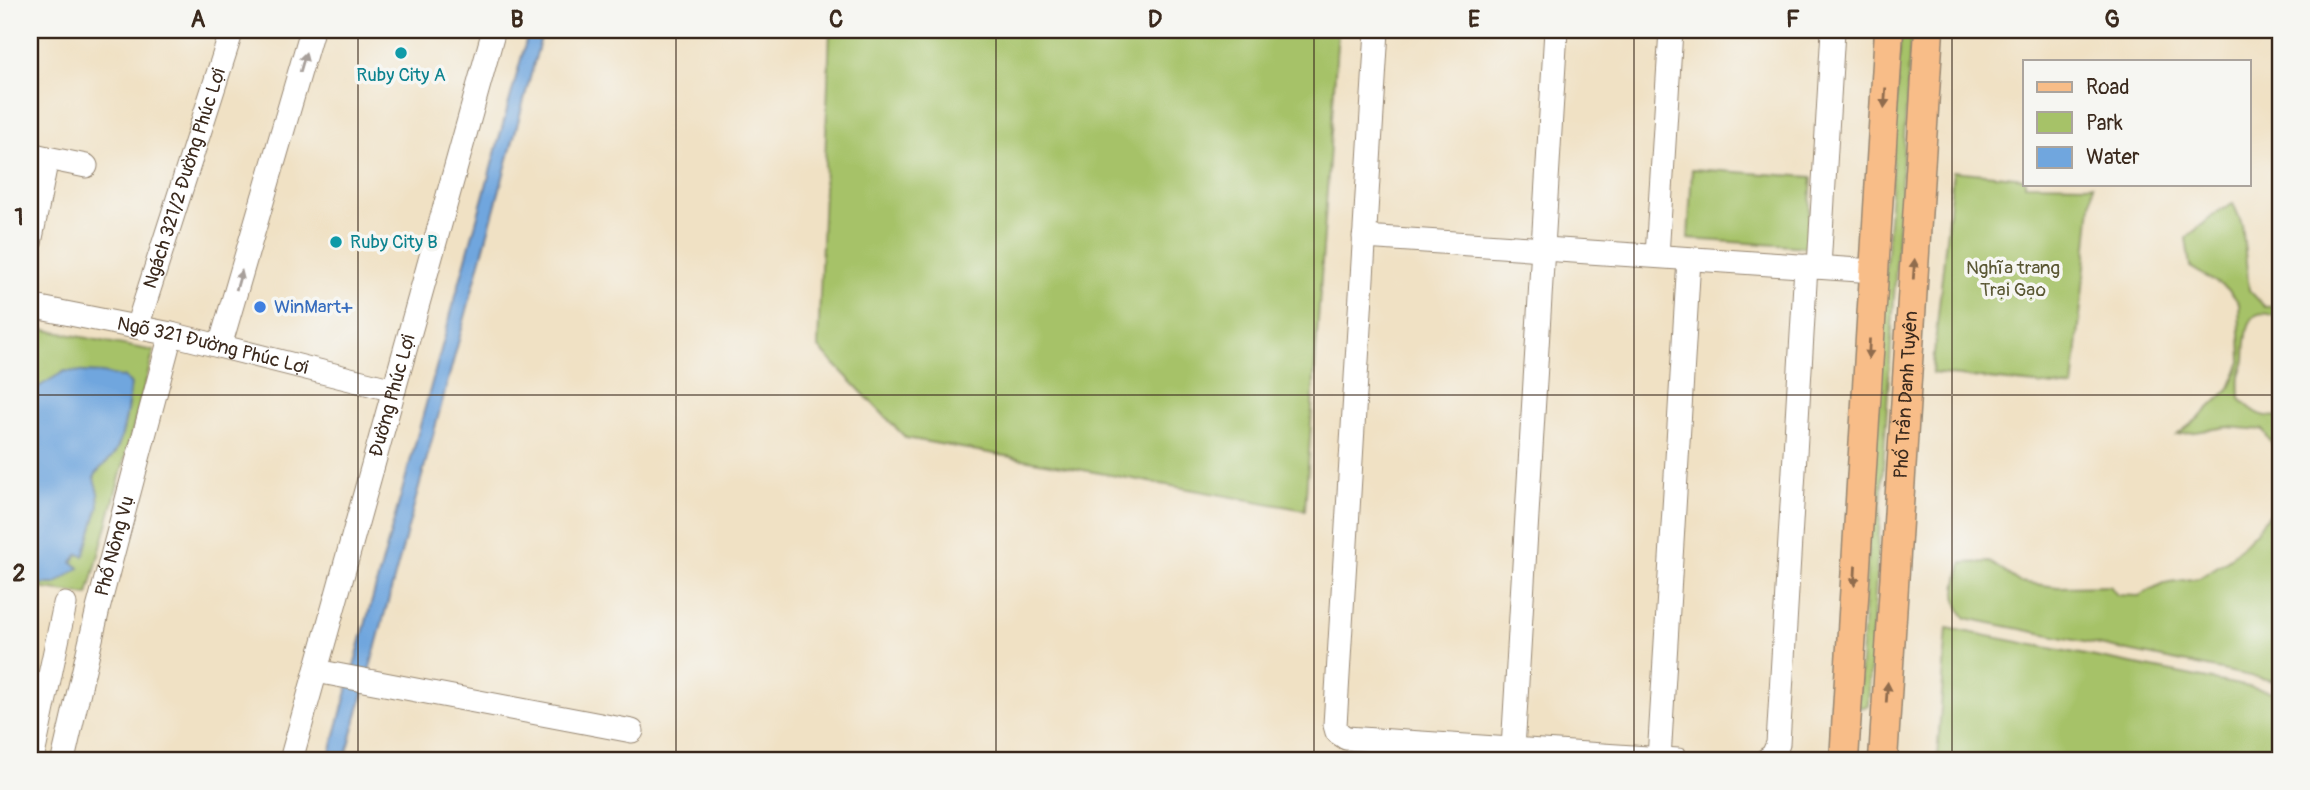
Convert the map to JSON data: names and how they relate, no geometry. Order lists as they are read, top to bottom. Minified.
{"streets":{"main road":["Phố Trần Danh Tuyên"],"street":["Ngách 321/2 Đường Phúc Lợi","Ngõ 321 Đường Phúc Lợi","Đường Phúc Lợi","Phố Nông Vụ"]},"crossings":[["Ngách 321/2 Đường Phúc Lợi","Ngõ 321 Đường Phúc Lợi"],["Ngõ 321 Đường Phúc Lợi","Đường Phúc Lợi"],["Ngõ 321 Đường Phúc Lợi","Phố Nông Vụ"]],"parks":["Nghĩa trang Trại Gạo"],"places":["Ruby City A","Ruby City B","WinMart+"],"legend":["Road","Park","Water"],"grid":{"columns":["A","B","C","D","E","F","G"],"rows":["1","2"]}}
